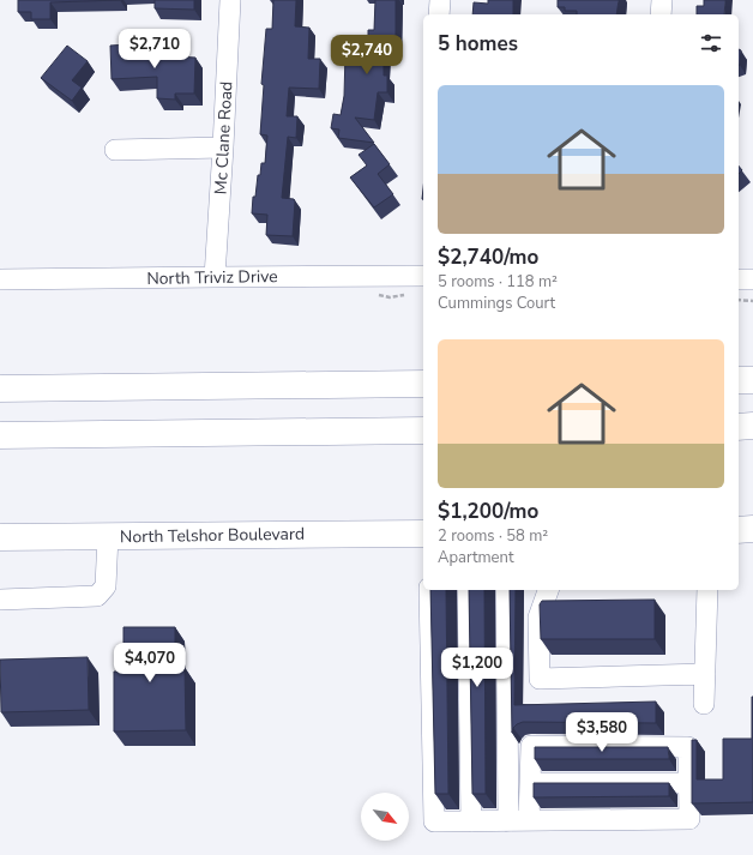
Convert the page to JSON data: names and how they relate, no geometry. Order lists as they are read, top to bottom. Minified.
{"streets":{"main road":["North Telshor Boulevard"],"street":["Mc Clane Road","North Triviz Drive"]},"crossings":[["Mc Clane Road","North Triviz Drive"]],"north":"bottom right","page":{"heading":"5 homes","price":["$2,710","$2,740","$4,070","$1,200","$3,580"],"list":[{"name":"$2,740/mo","note":"5 rooms · 118 m² · Cummings Court"},{"name":"$1,200/mo","note":"2 rooms · 58 m² · Apartment"}]}}
